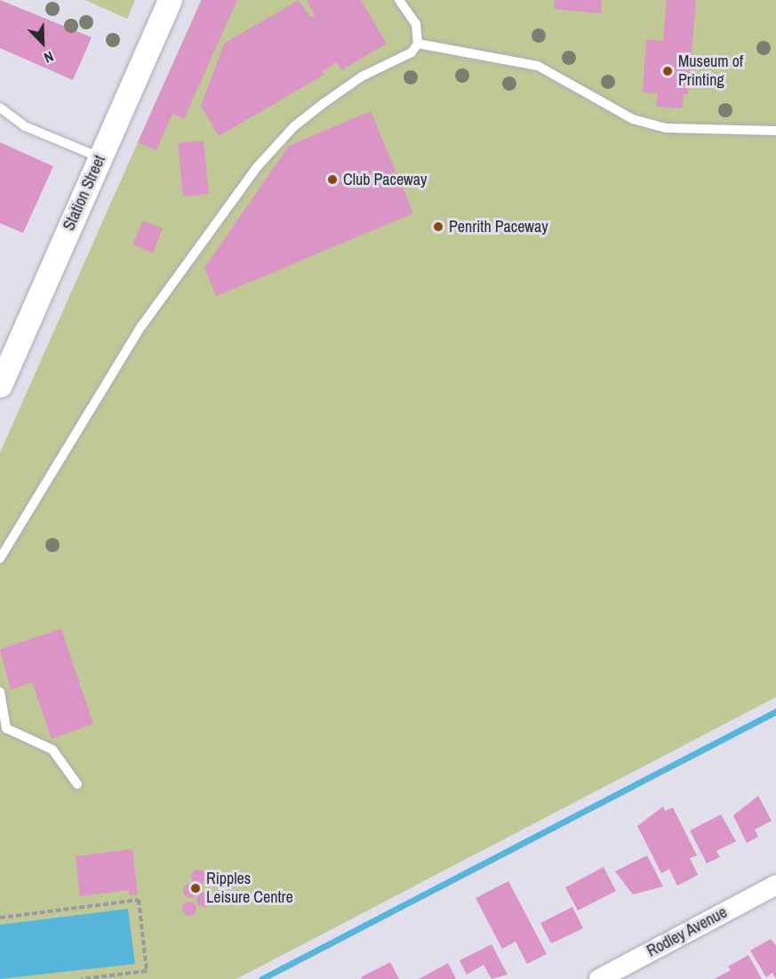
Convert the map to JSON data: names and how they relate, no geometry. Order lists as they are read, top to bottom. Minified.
{"streets":{"street":["Station Street","Rodley Avenue"]},"places":["Museum of Printing","Club Paceway","Penrith Paceway","Ripples Leisure Centre"],"north":"bottom right"}
